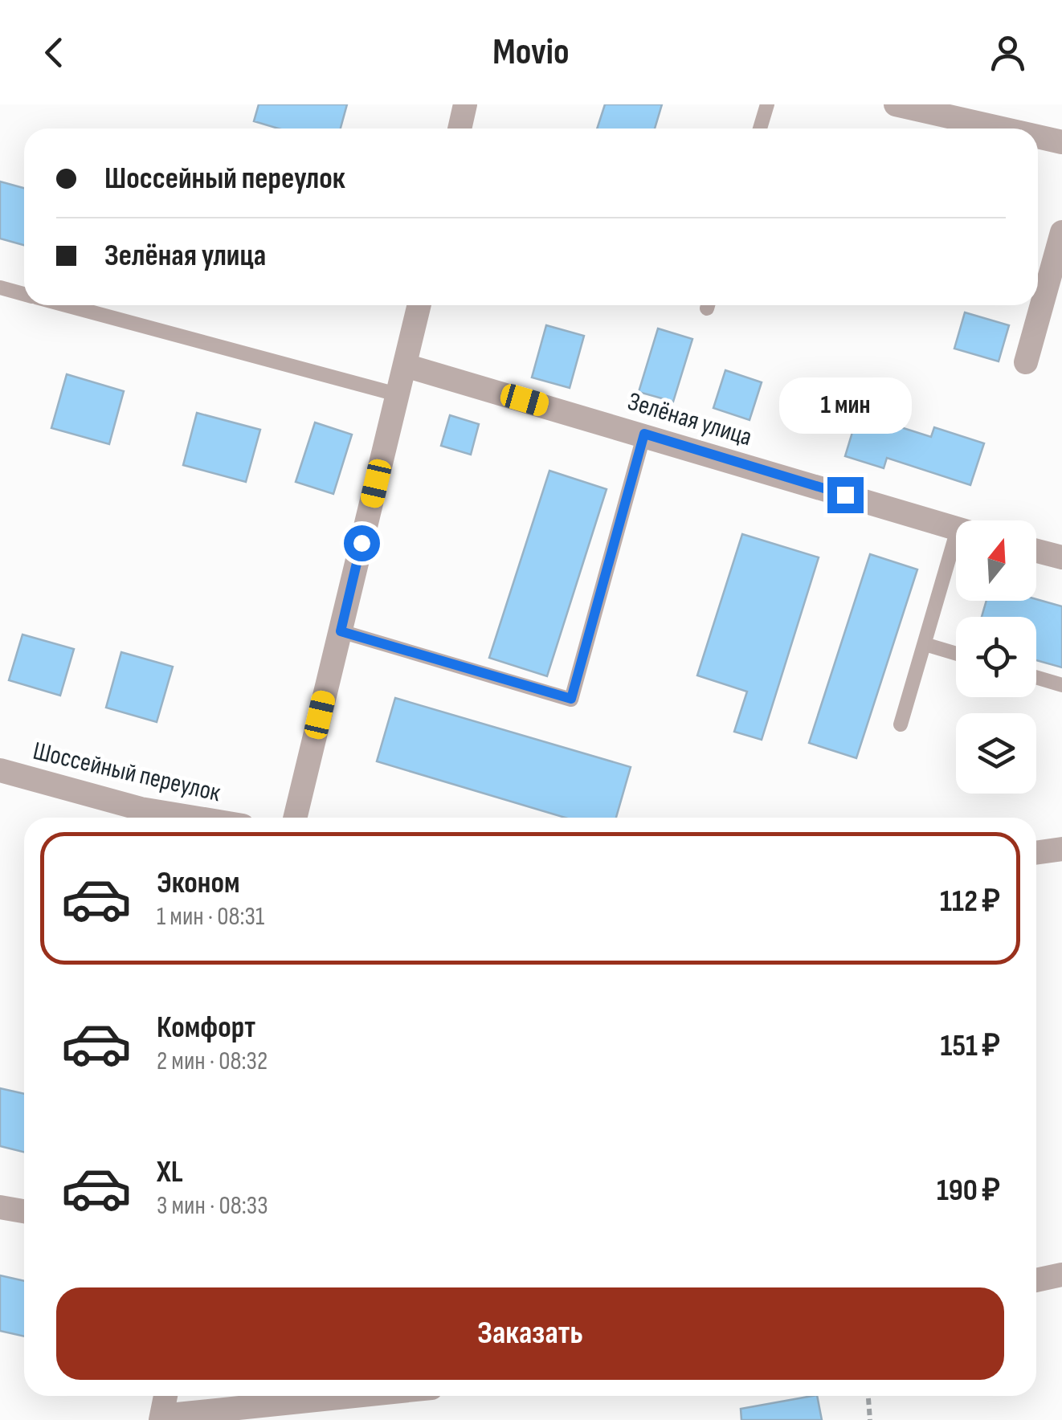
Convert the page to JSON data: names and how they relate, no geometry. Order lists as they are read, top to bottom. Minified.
{"streets":{"street":["Зелёная улица","Шоссейный переулок"]},"north":"top","page":{"header":"Movio","banner":["Шоссейный переулок","Зелёная улица"],"bubble":"1 мин","list":[{"name":"Эконом","note":"1 мин · 08:31","value":"112 ₽"},{"name":"Комфорт","note":"2 мин · 08:32","value":"151 ₽"},{"name":"XL","note":"3 мин · 08:33","value":"190 ₽"}],"buttons":"Заказать"}}
